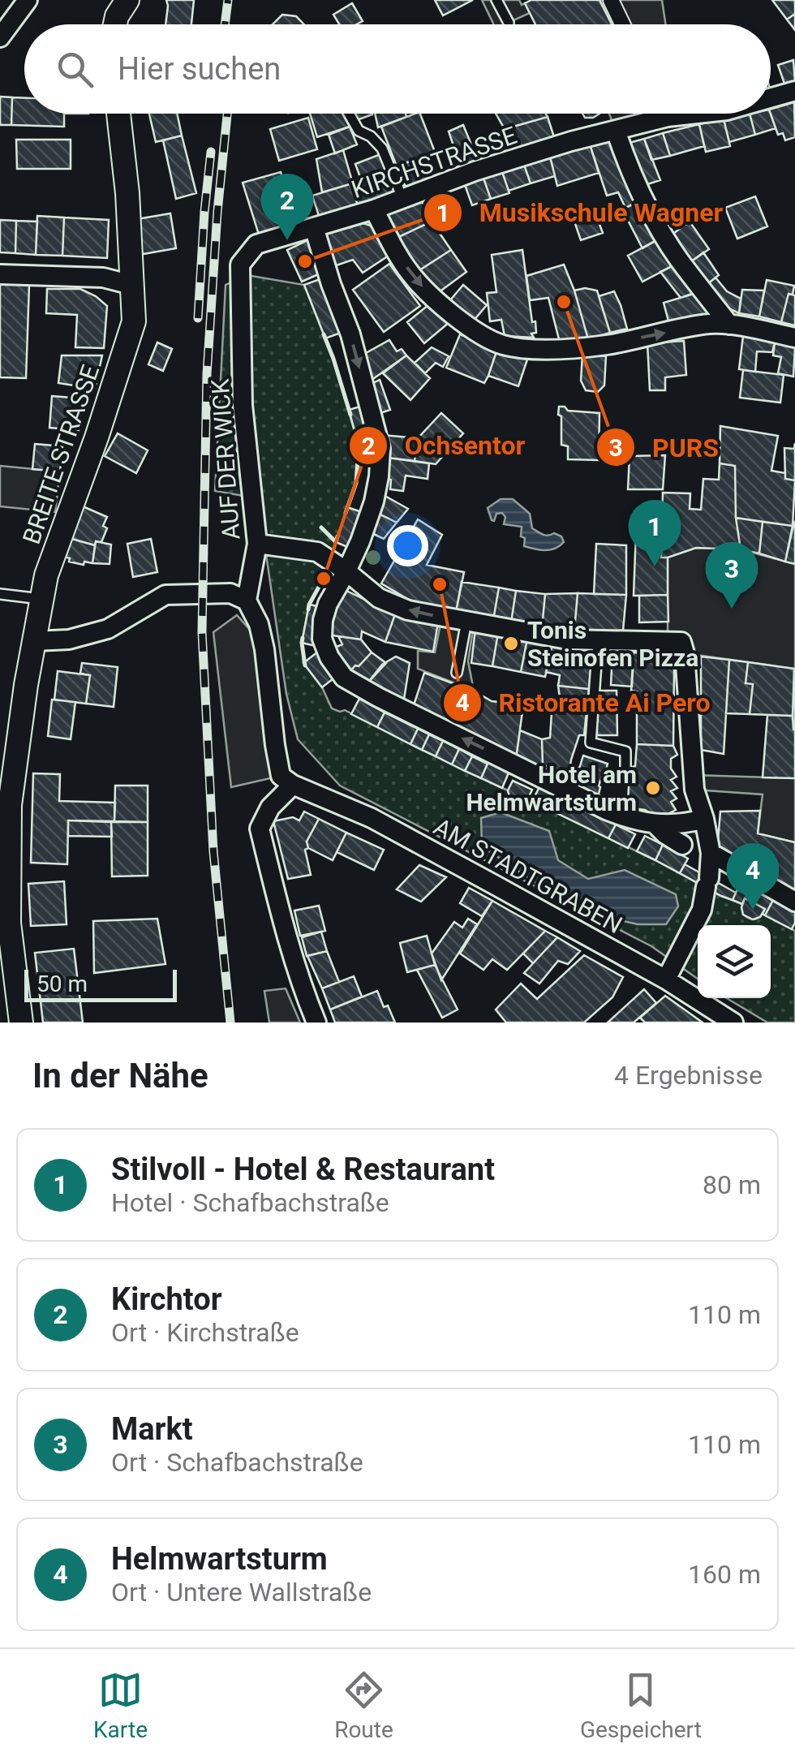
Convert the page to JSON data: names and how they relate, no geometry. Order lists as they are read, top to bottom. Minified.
{"streets":{"street":["KIRCHSTRASSE","BREITE STRASSE","AUF DER WICK","AM STADTGRABEN"]},"crossings":[["KIRCHSTRASSE","AUF DER WICK"]],"places":["Musikschule Wagner","PURS","Ochsentor","Ristorante Ai Pero","Tonis Steinofen Pizza","Hotel am Helmwartsturm"],"scale_bar":"50 m","page":{"search":"Hier suchen","pins":["2","1","3","4"],"scale":"50 m","heading":["In der Nähe","4 Ergebnisse"],"list":[{"mark":"1","name":"Stilvoll - Hotel & Restaurant","note":"Hotel · Schafbachstraße","value":"80 m"},{"mark":"2","name":"Kirchtor","note":"Ort · Kirchstraße","value":"110 m"},{"mark":"3","name":"Markt","note":"Ort · Schafbachstraße","value":"110 m"},{"mark":"4","name":"Helmwartsturm","note":"Ort · Untere Wallstraße","value":"160 m"}],"nav":["Karte","Route","Gespeichert"]}}
